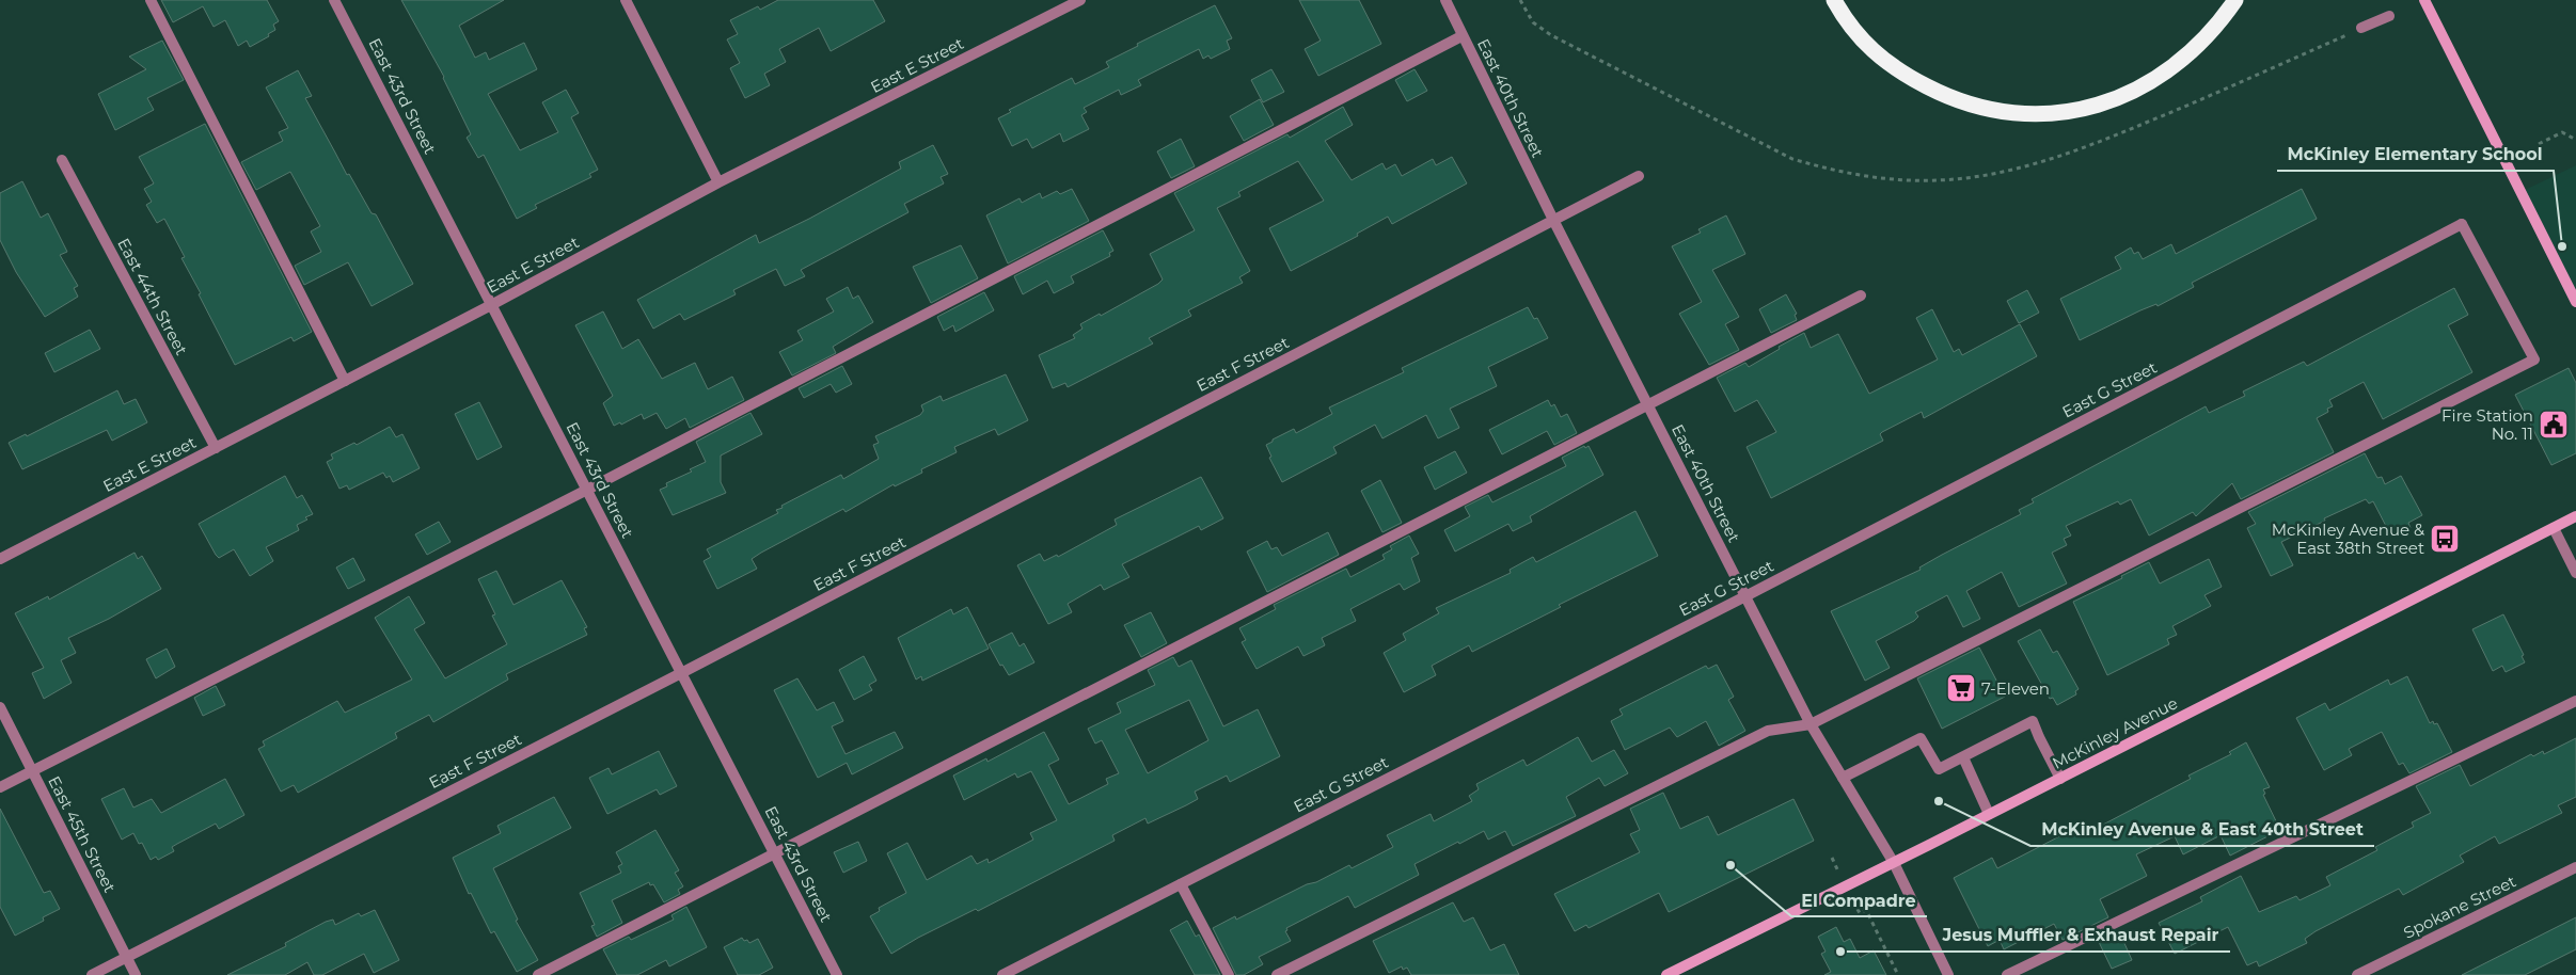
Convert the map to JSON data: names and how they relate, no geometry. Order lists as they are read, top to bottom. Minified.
{"streets":{"main road":["McKinley Avenue"],"street":["East E Street","East 43rd Street","East 40th Street","East 44th Street","East F Street","East G Street","East 45th Street","Spokane Street"]},"crossings":[["East E Street","East 43rd Street"],["East E Street","East 44th Street"],["East 43rd Street","East F Street"],["East 40th Street","East F Street"],["East 40th Street","East G Street"],["East 40th Street","McKinley Avenue"],["East F Street","East 45th Street"]],"places":{"other":["McKinley Elementary School","McKinley Avenue & East 40th Street","El Compadre","Jesus Muffler & Exhaust Repair"],"public building":["Fire Station No. 11"],"bus stop":["McKinley Avenue & East 38th Street"],"supermarket":["7-Eleven"]}}
